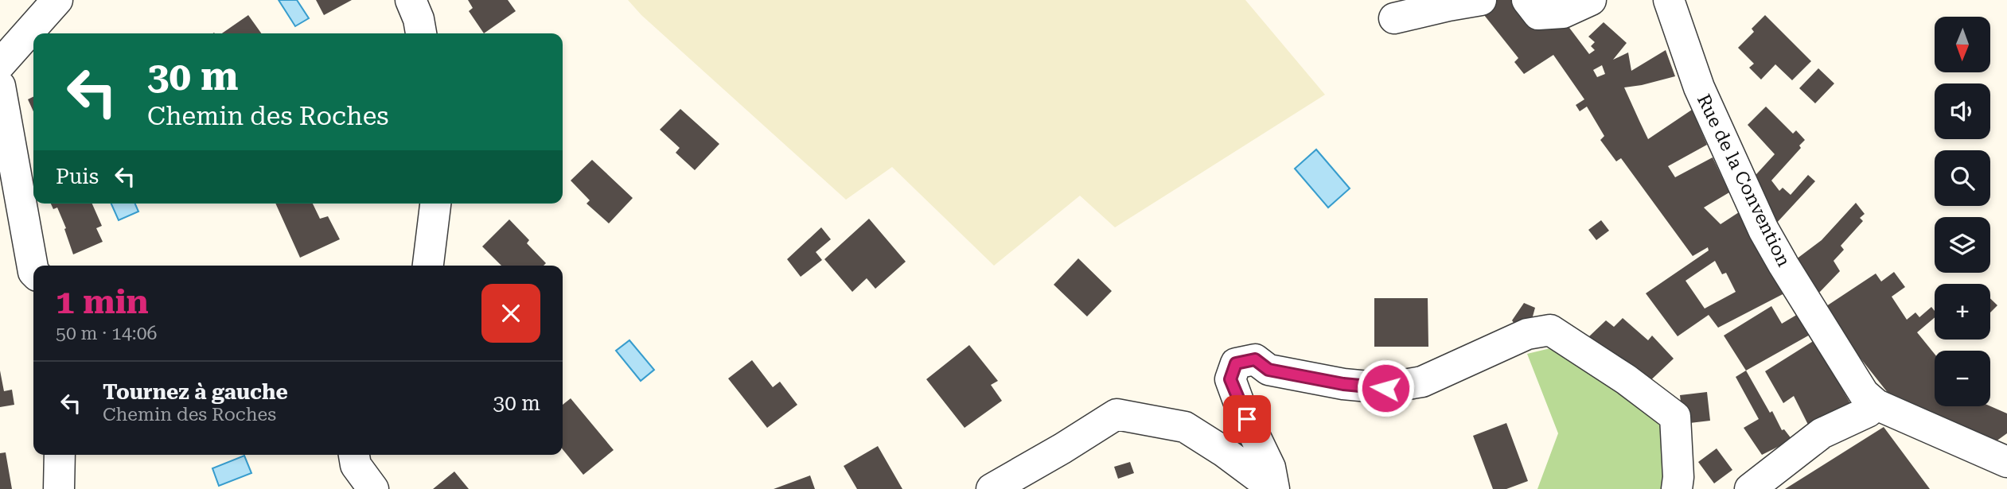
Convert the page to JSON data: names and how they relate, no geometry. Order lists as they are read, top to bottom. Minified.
{"streets":{"street":["Rue de la Convention"]},"north":"bottom","page":{"map_buttons":["+","−"],"turn":["30 m","Chemin des Roches"],"then":"Puis","heading":["1 min","50 m · 14:06"],"list":[{"name":"Tournez à gauche","note":"Chemin des Roches","value":"30 m"}]}}
